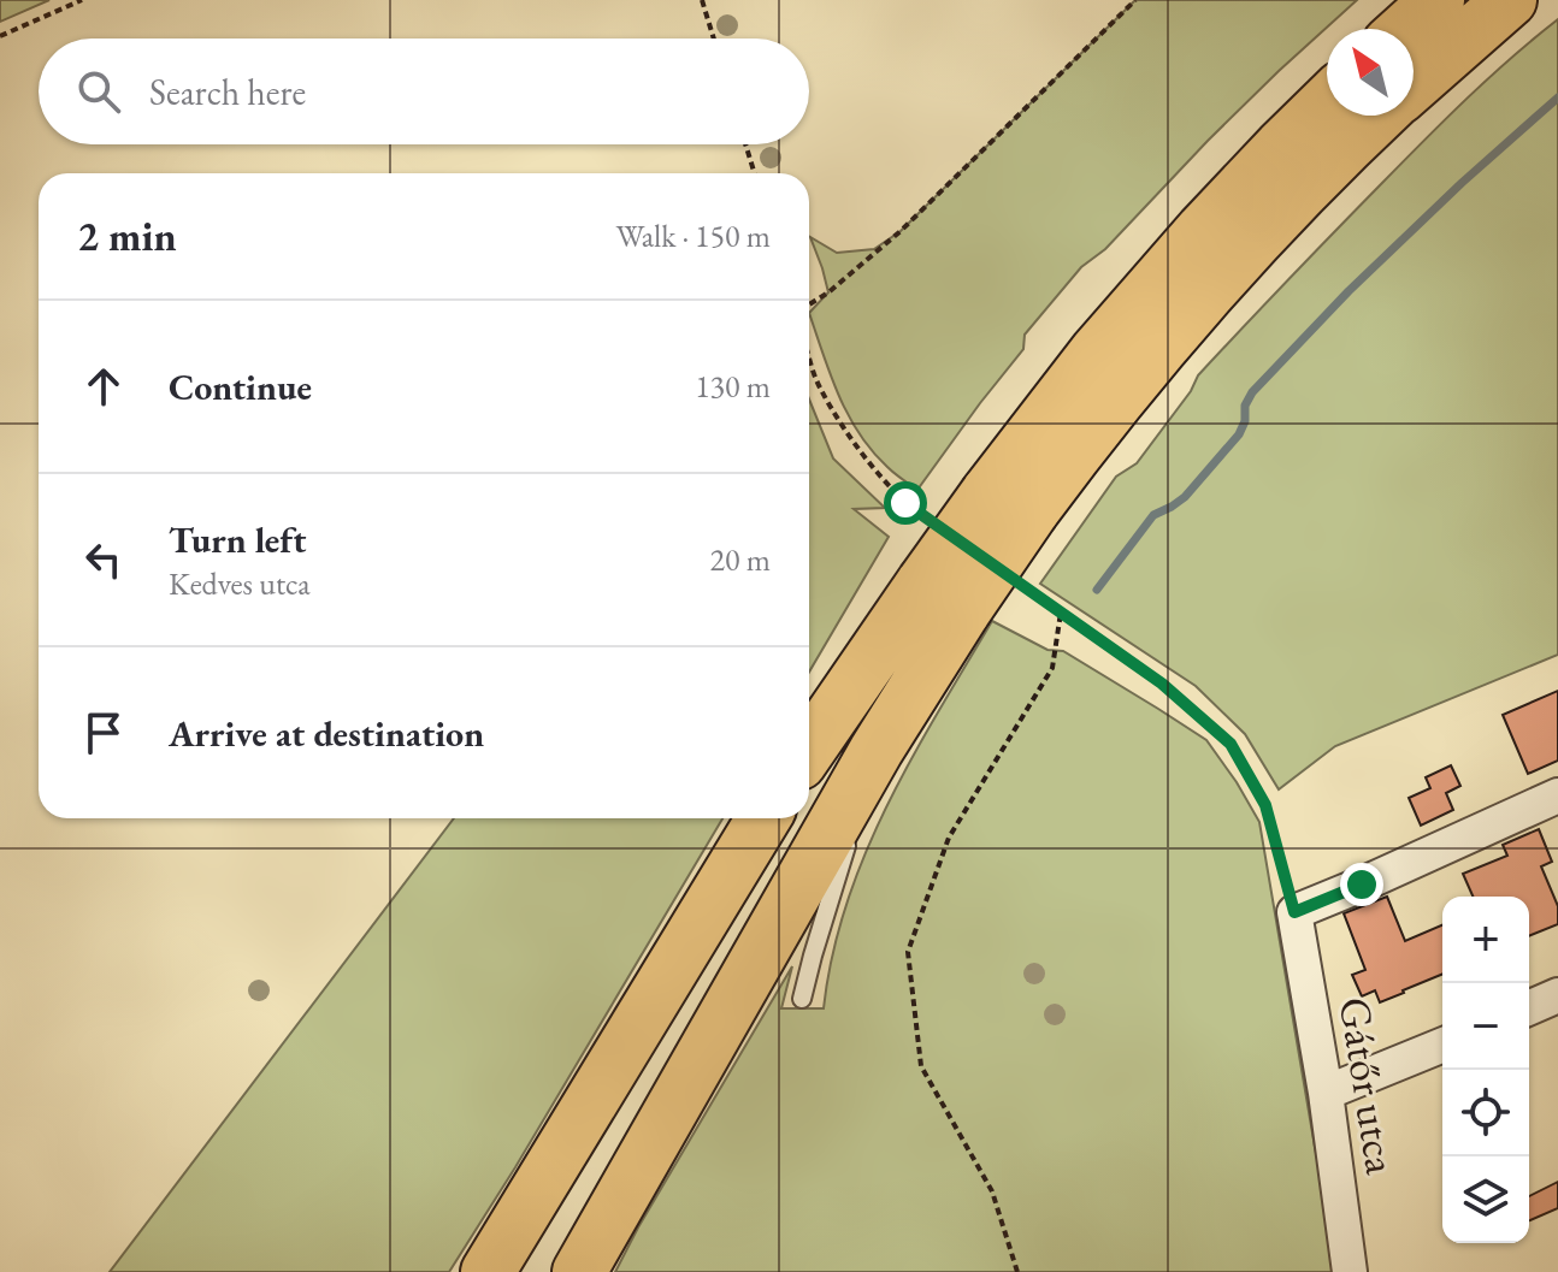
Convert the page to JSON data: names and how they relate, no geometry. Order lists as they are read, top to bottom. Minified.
{"streets":{"street":["Gátőr utca"]},"north":"top left","page":{"search":"Search here","heading":["2 min","Walk · 150 m"],"list":[["Continue","130 m"],["Turn left","Kedves utca","20 m"],"Arrive at destination"],"map_buttons":["+","−"]}}
